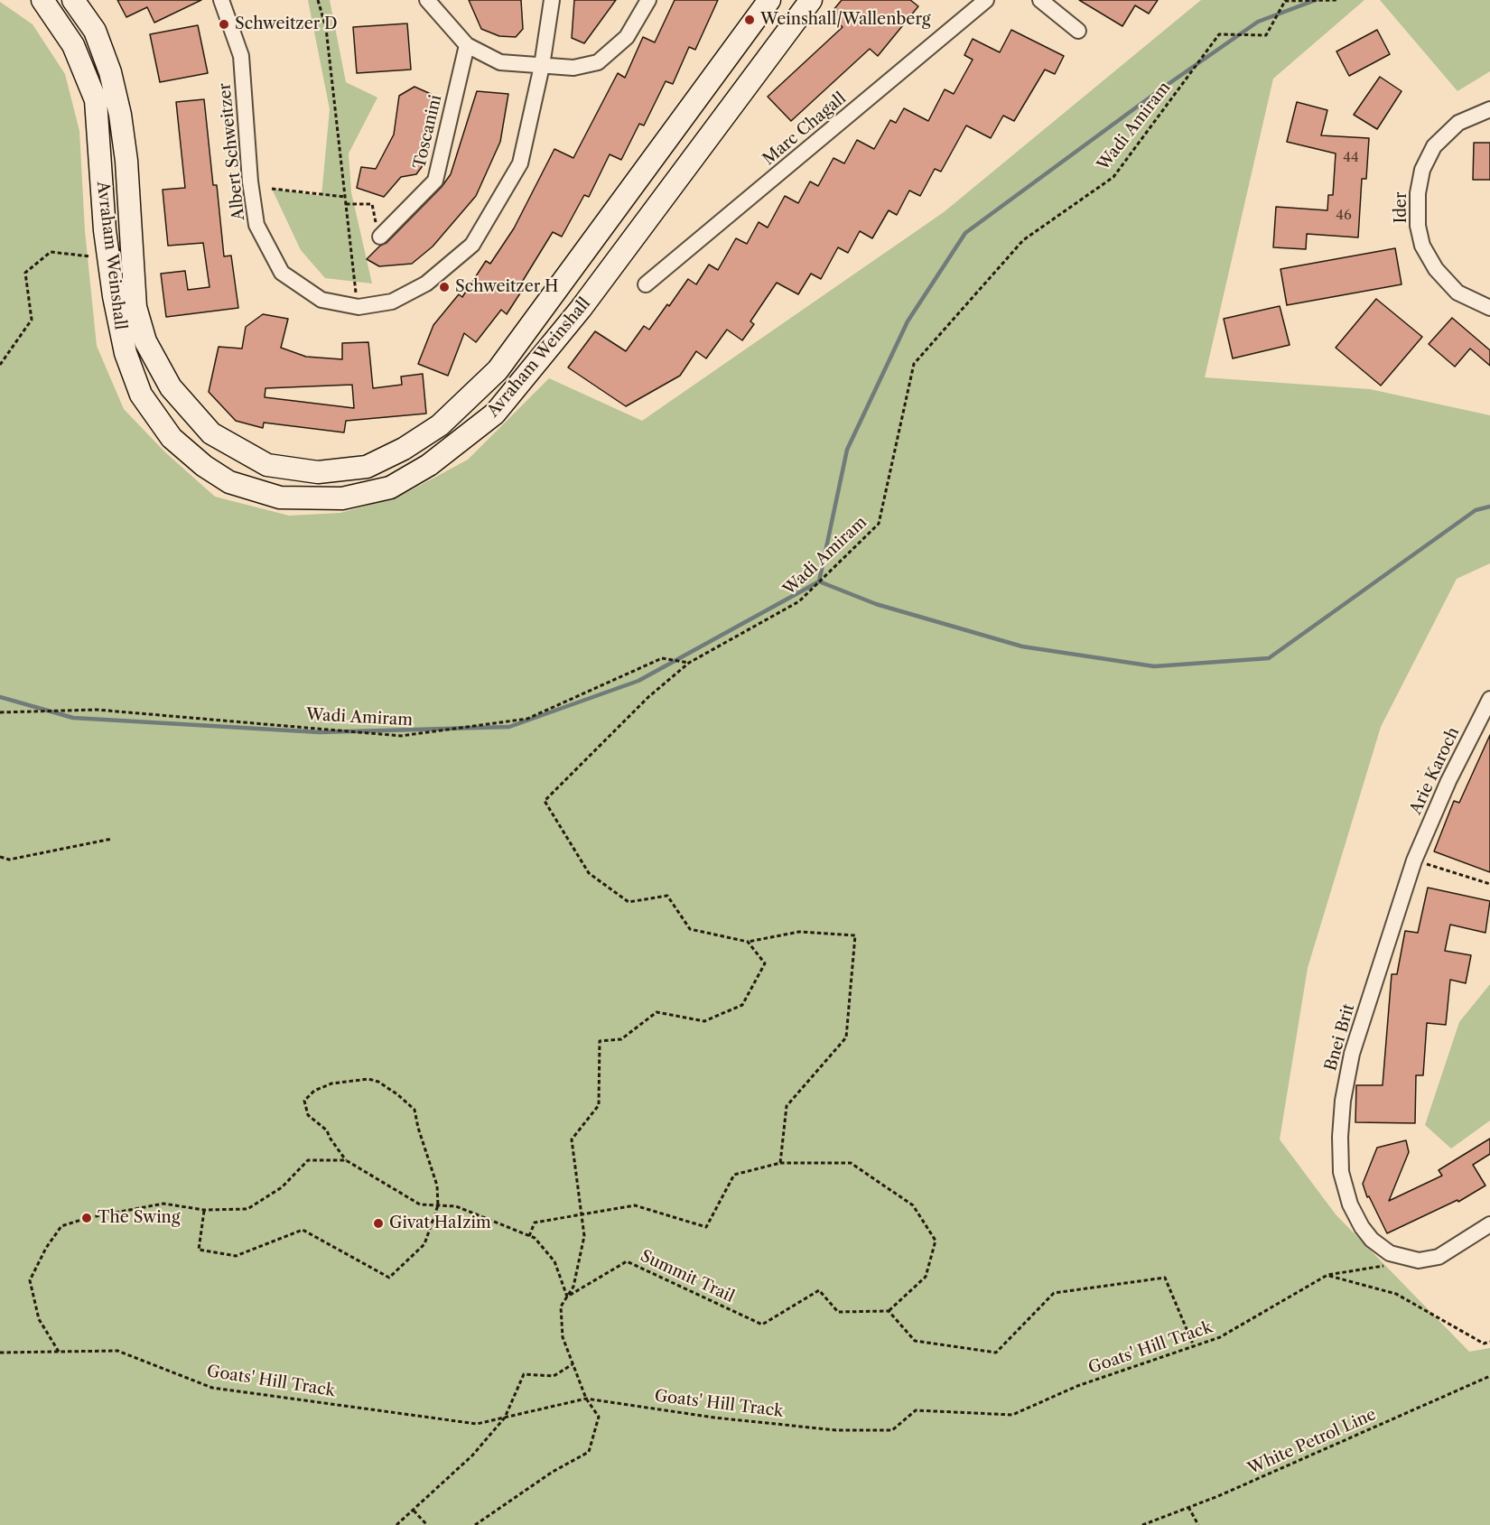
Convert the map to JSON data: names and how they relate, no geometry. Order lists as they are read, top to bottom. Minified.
{"streets":{"main road":["Avraham Weinshall"],"street":["Marc Chagall","Toscanini","Albert Schweitzer","Ider","Arie Karoch","Bnei Brit"],"path":["Wadi Amiram","Summit Trail","Goats' Hill Track","White Petrol Line"]},"crossings":[["Arie Karoch","Bnei Brit"],["Bnei Brit","Goats' Hill Track"]],"places":["Weinshall/Wallenberg","Schweitzer D","Schweitzer H","The Swing","Givat HaIzim"],"house_numbers":["44","46"]}
